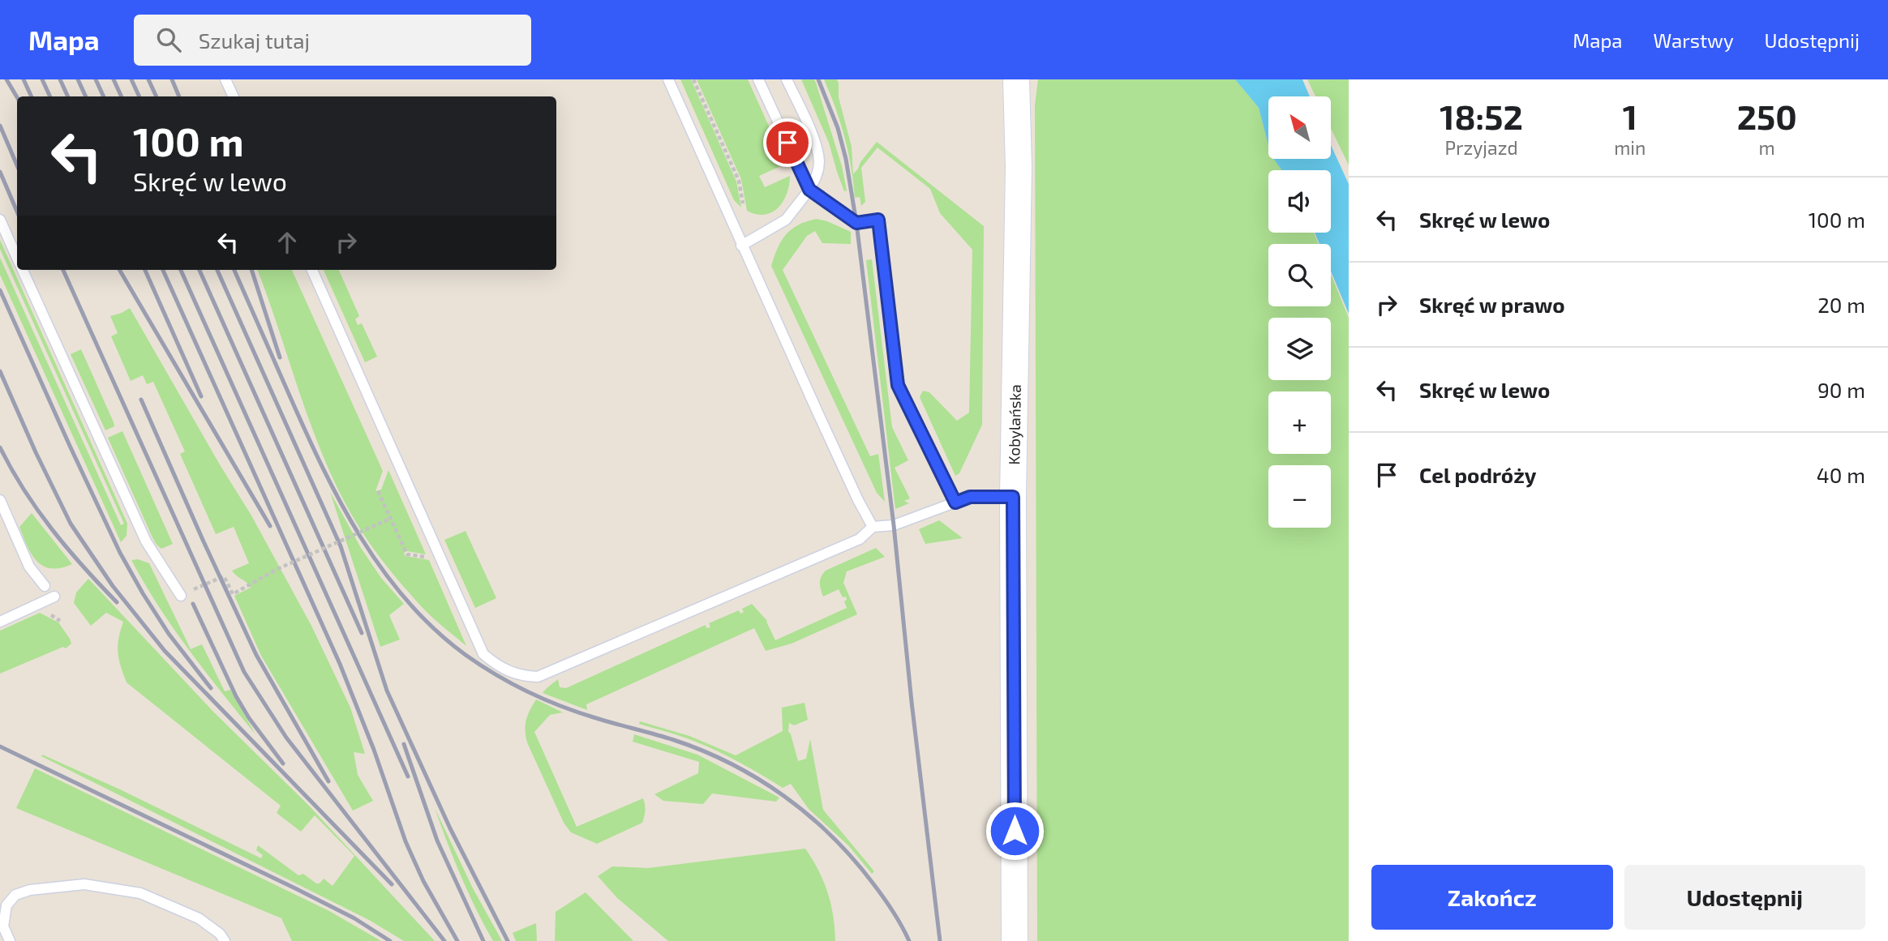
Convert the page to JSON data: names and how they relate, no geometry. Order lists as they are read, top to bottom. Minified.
{"streets":{"street":["Kobylańska"]},"north":"top left","page":{"header":"Mapa","search":"Szukaj tutaj","nav":["Mapa","Warstwy","Udostępnij"],"eta":["18:52","Przyjazd","1","min","250","m"],"map_buttons":["+","−"],"turn":["100 m","Skręć w lewo"],"list":[{"name":"Skręć w lewo","value":"100 m"},{"name":"Skręć w prawo","value":"20 m"},{"name":"Skręć w lewo","value":"90 m"},{"name":"Cel podróży","value":"40 m"}],"buttons":["Zakończ","Udostępnij"]}}
